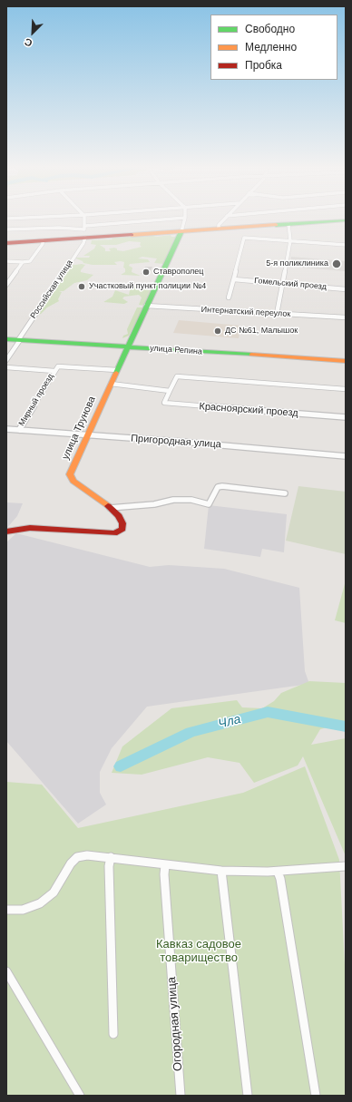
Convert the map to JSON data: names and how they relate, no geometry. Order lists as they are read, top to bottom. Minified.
{"streets":{"street":["Гомельский проезд","Российская улица","Интернатский переулок","улица Репина","Мирный проезд","Красноярский проезд","улица Трунова","Пригородная улица","Огородная улица"]},"crossings":[["Российская улица","улица Репина"],["Интернатский переулок","улица Трунова"],["улица Репина","улица Трунова"],["Мирный проезд","улица Трунова"],["Мирный проезд","Пригородная улица"],["улица Трунова","Пригородная улица"]],"water":["Чла"],"parks":["Кавказ садовое товарищество"],"places":["5-я поликлиника","Ставрополец","Участковый пункт полиции №4","ДС №61, Малышок"],"legend":["Свободно","Медленно","Пробка"],"north":"bottom left"}
